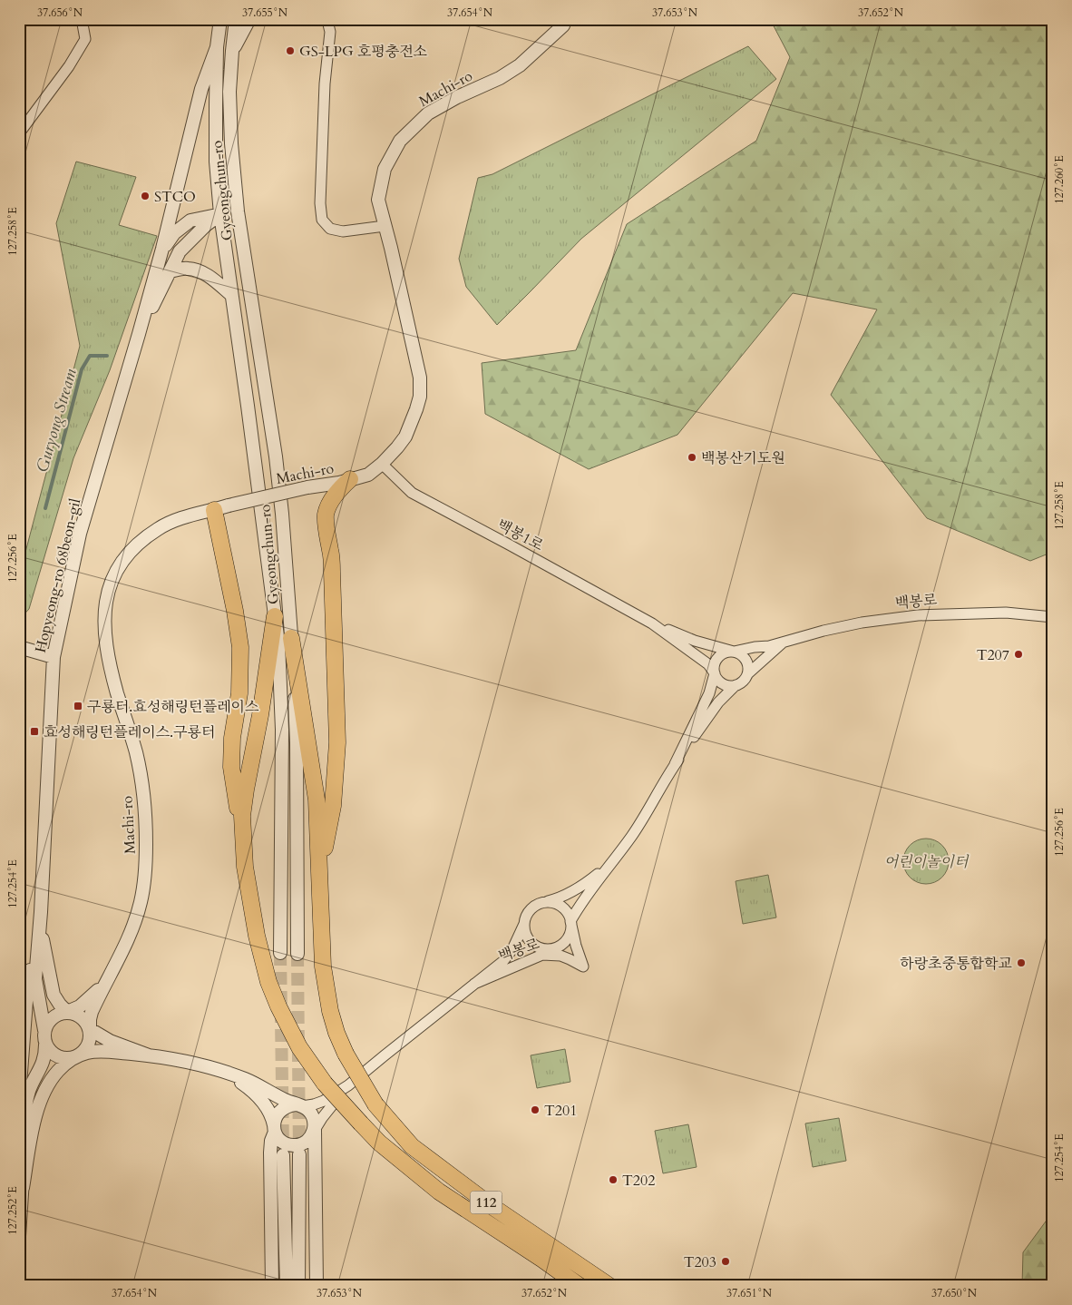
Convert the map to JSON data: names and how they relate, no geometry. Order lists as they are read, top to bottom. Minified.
{"streets":{"highway":["112"],"street":["Machi-ro","Gyeongchun-ro","백봉1로","Hopyeong-ro 68beon-gil","백봉로"]},"crossings":[["Machi-ro","백봉1로"],["Machi-ro","Hopyeong-ro 68beon-gil"],["백봉1로","백봉로"]],"water":["Guryong Stream"],"parks":["어린이놀이터"],"places":{"other":["GS-LPG 호평충전소","STCO","백봉산기도원","T207","하랑초중통합학교","T201","T202","T203"],"transit":["구룡터.효성해링턴플레이스","효성해링턴플레이스.구룡터"]},"coordinates":["37.656°N","37.655°N","37.654°N","37.653°N","37.652°N","127.260°E","127.258°E","127.256°E","127.254°E","127.252°E","37.651°N","37.650°N"]}
